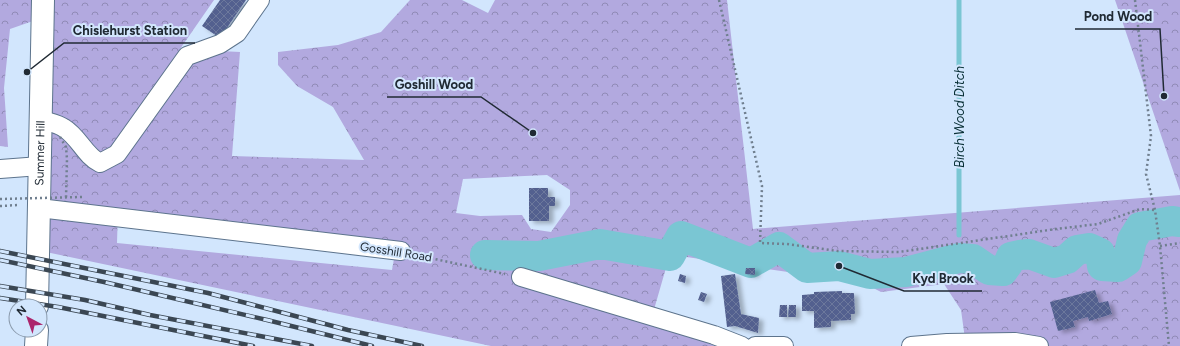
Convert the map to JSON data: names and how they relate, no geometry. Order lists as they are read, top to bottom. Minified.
{"streets":{"main road":["Summer Hill"],"street":["Gosshill Road"]},"crossings":[["Summer Hill","Gosshill Road"]],"water":["Birch Wood Ditch"],"places":["Chislehurst Station","Pond Wood","Goshill Wood","Kyd Brook"],"north":"top left"}
